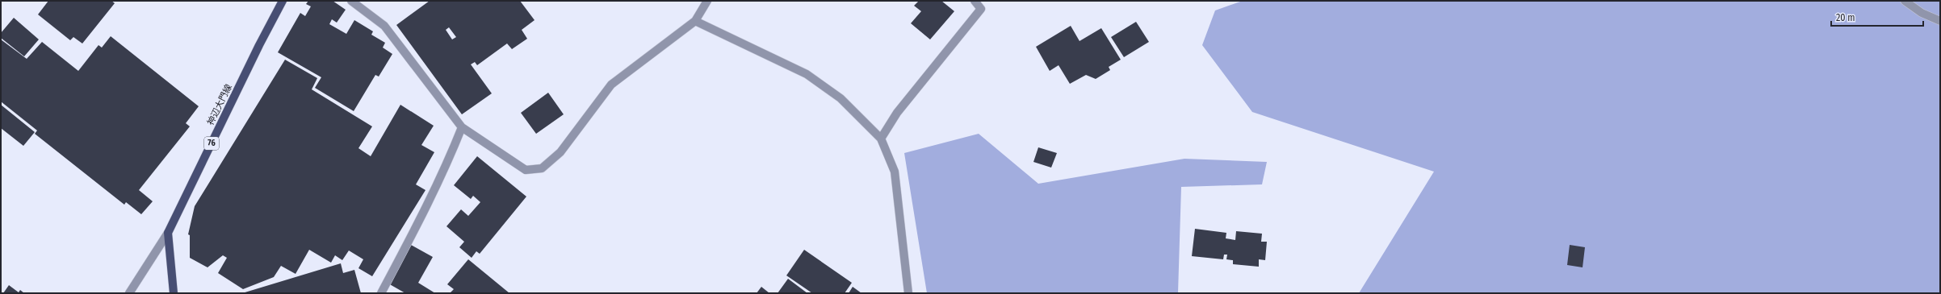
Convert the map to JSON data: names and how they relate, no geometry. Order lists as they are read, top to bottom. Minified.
{"streets":{"main road":["神辺大門線","76"]},"scale_bar":"20 m"}
